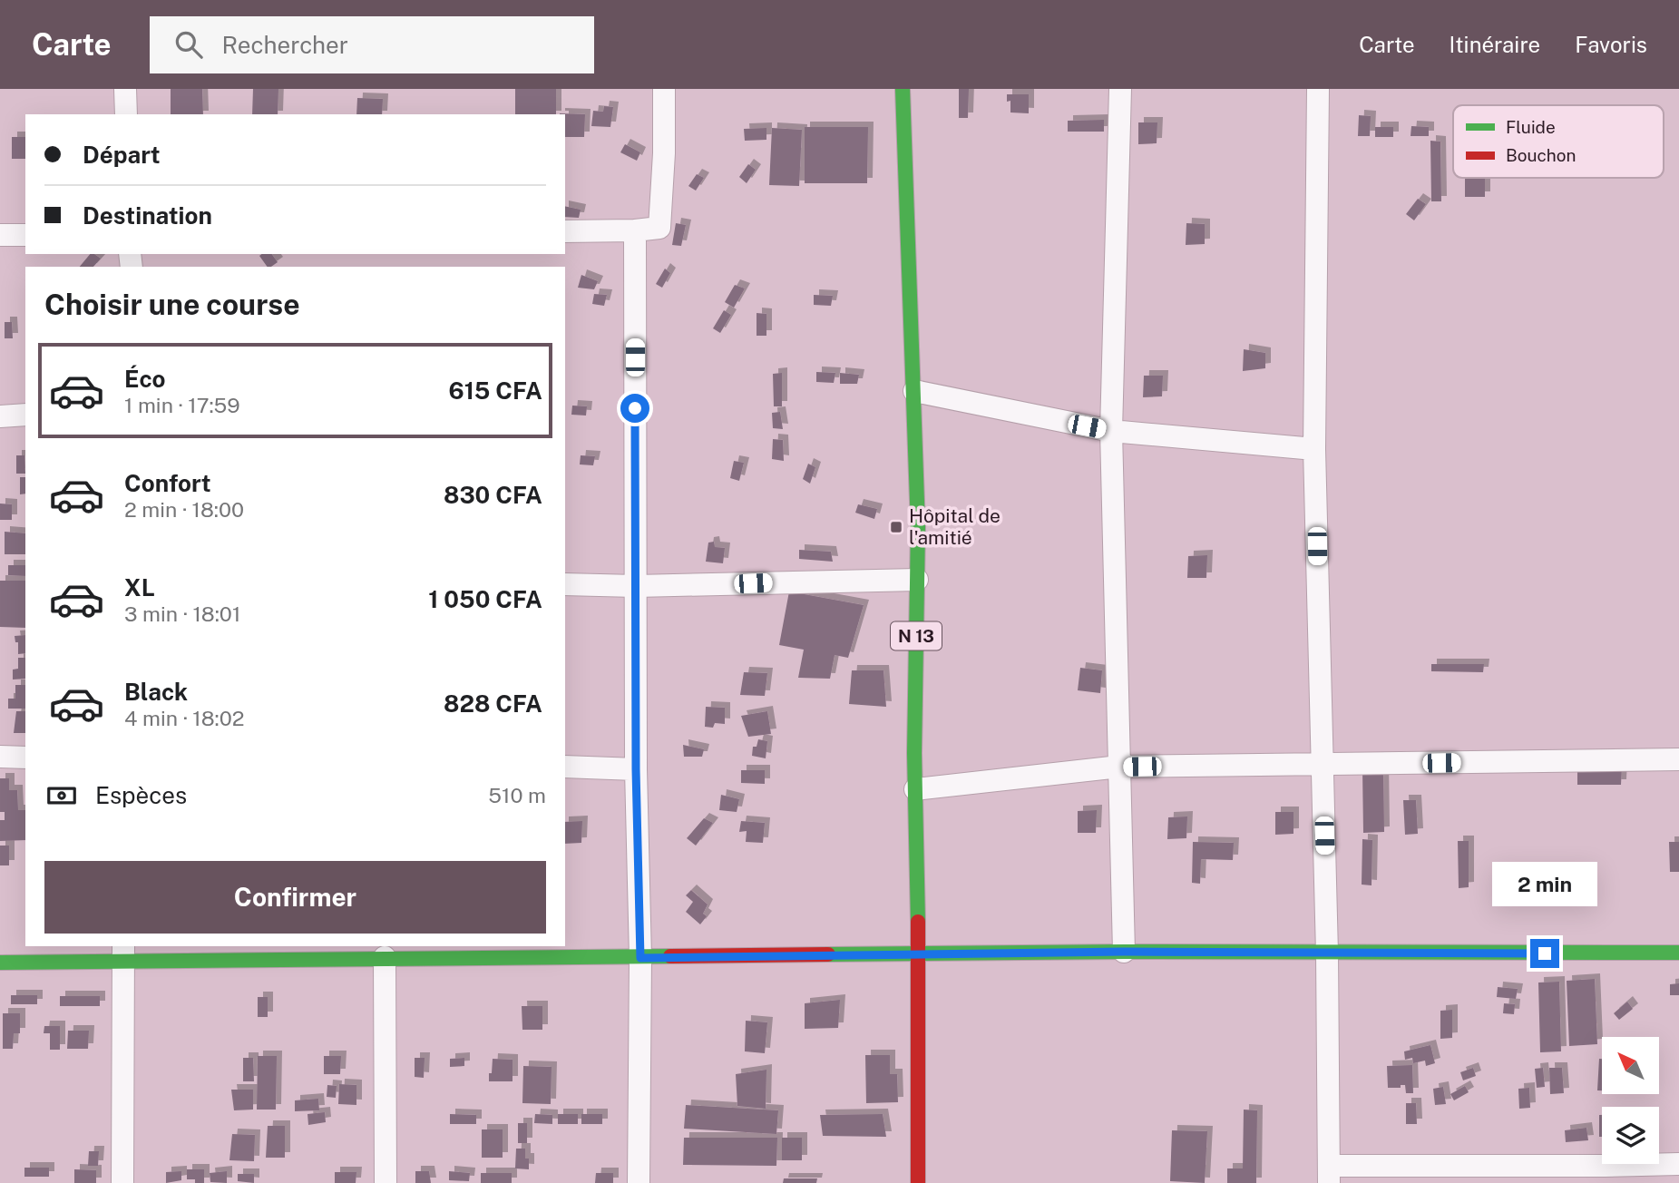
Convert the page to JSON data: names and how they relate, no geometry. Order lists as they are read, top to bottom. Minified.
{"streets":{"street":["N 13"]},"places":{"transit":["Hôpital de l'amitié"]},"legend":["Fluide","Bouchon"],"north":"top left","page":{"header":"Carte","search":"Rechercher","nav":["Carte","Itinéraire","Favoris"],"banner":["Départ","Destination"],"heading":"Choisir une course","list":[{"name":"Éco","note":"1 min · 17:59","value":"615 CFA"},{"name":"Confort","note":"2 min · 18:00","value":"830 CFA"},{"name":"XL","note":"3 min · 18:01","value":"1 050 CFA"},{"name":"Black","note":"4 min · 18:02","value":"828 CFA"}],"pay":["Espèces","510 m"],"buttons":"Confirmer","bubble":"2 min"}}
